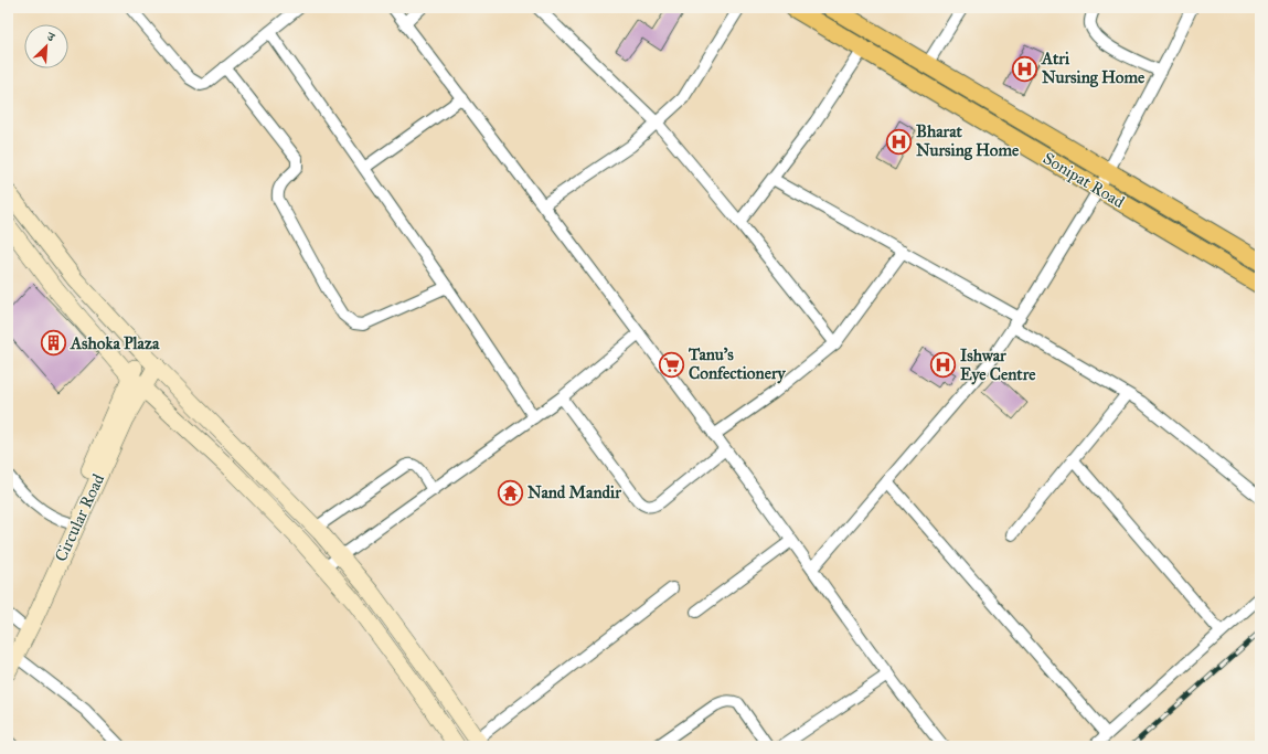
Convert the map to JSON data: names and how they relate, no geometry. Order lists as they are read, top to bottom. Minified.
{"streets":{"main road":["Sonipat Road","Circular Road"]},"places":{"hospital":["Atri Nursing Home","Bharat Nursing Home","Ishwar Eye Centre"],"building":["Ashoka Plaza"],"supermarket":["Tanu's Confectionery"],"temple":["Nand Mandir"]},"north":"top right"}
